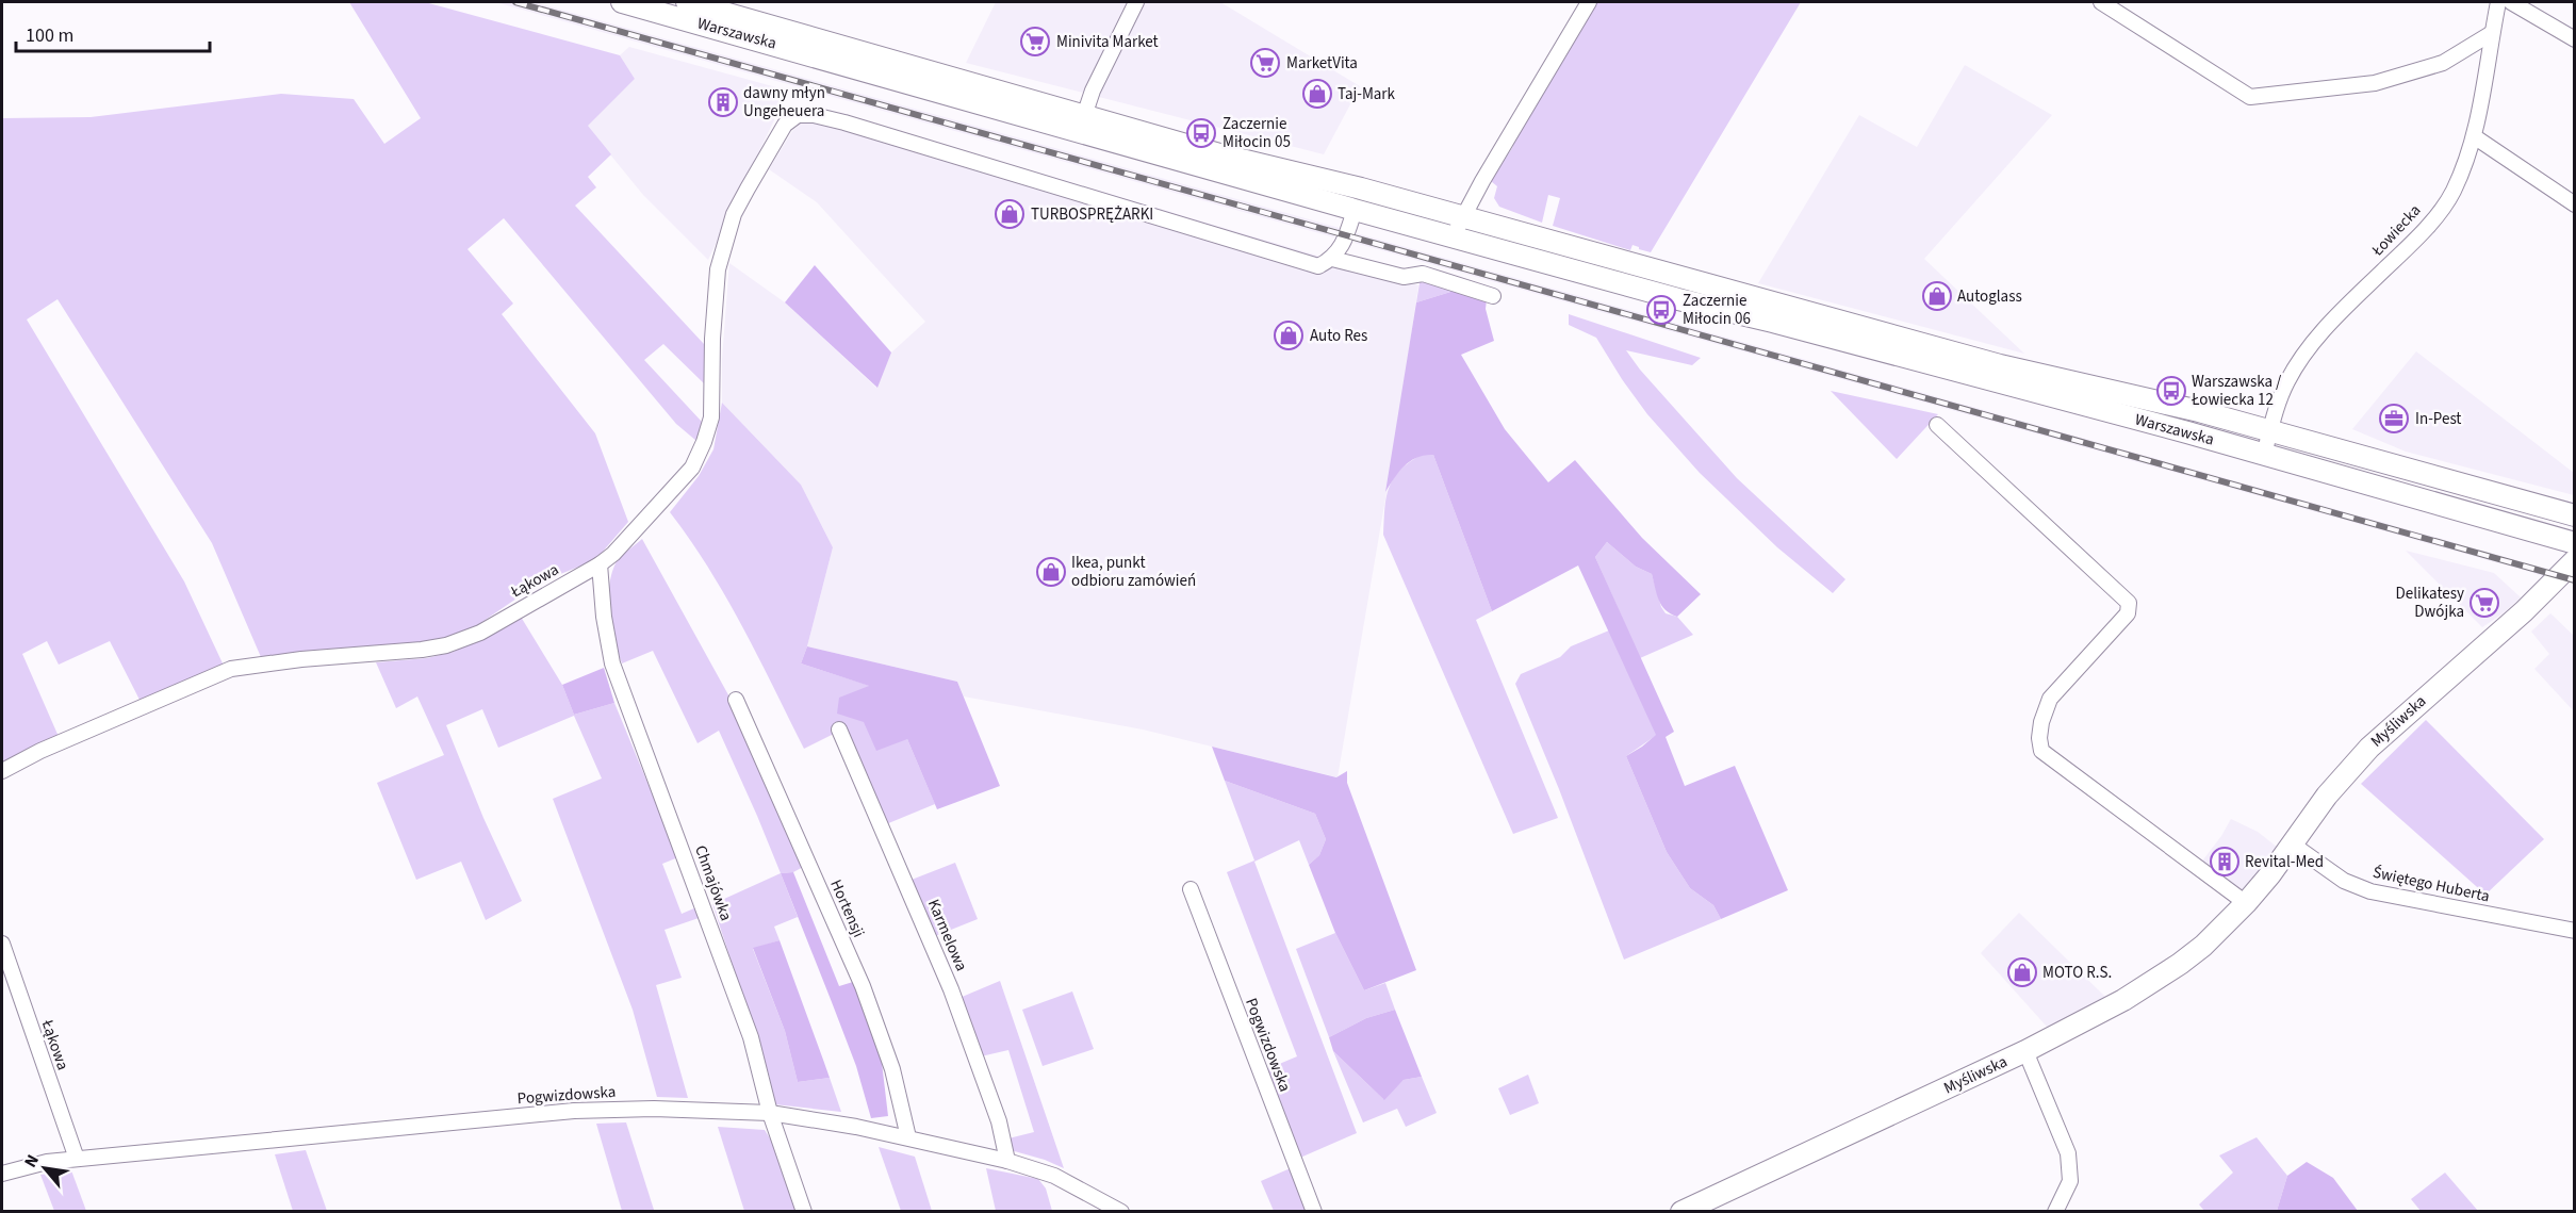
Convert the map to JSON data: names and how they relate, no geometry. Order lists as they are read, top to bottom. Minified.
{"streets":{"main road":["Warszawska","Myśliwska"],"street":["Łowiecka","Łąkowa","Chmajówka","Świętego Huberta","Hortensji","Karmelowa","Pogwizdowska"]},"crossings":[["Warszawska","Łowiecka"],["Łąkowa","Chmajówka"],["Łąkowa","Pogwizdowska"],["Myśliwska","Świętego Huberta"],["Chmajówka","Pogwizdowska"],["Hortensji","Pogwizdowska"],["Karmelowa","Pogwizdowska"]],"places":{"supermarket":["Minivita Market","MarketVita","Delikatesy Dwójka"],"shop":["Taj-Mark","TURBOSPRĘŻARKI","Autoglass","Auto Res","Ikea, punkt odbioru zamówień","MOTO R.S."],"building":["dawny młyn Ungeheuera","Revital-Med"],"bus stop":["Zaczernie Miłocin 05","Zaczernie Miłocin 06","Warszawska / Łowiecka 12"],"office":["In-Pest"]},"scale_bar":"100 m","north":"top left"}
